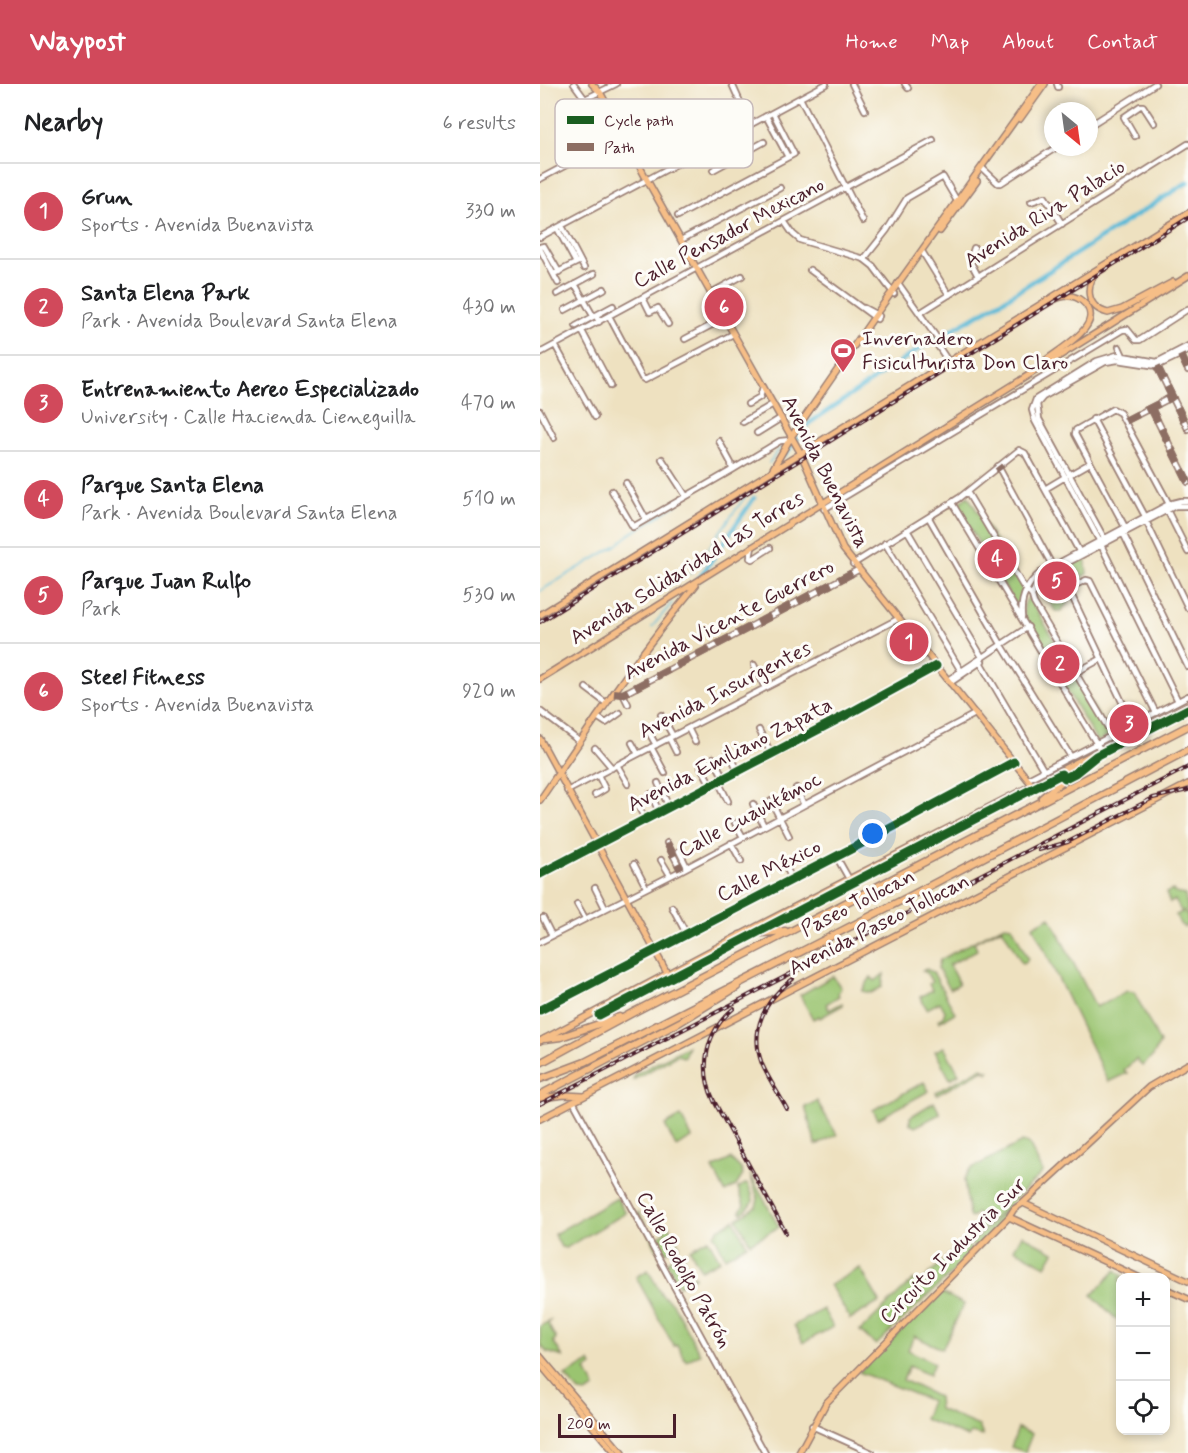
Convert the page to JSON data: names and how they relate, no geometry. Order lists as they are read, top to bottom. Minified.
{"streets":{"highway":["Paseo Tollocan"],"main road":["Avenida Buenavista","Avenida Solidaridad Las Torres","Avenida Paseo Tollocan","Circuito Industria Sur"],"street":["Avenida Riva Palacio","Calle Pensador Mexicano","Avenida Vicente Guerrero","Avenida Insurgentes","Avenida Emiliano Zapata","Calle Cuauhtémoc","Calle México","Calle Rodolfo Patrón"]},"crossings":[["Calle Pensador Mexicano","Avenida Buenavista"],["Avenida Buenavista","Avenida Solidaridad Las Torres"],["Avenida Buenavista","Avenida Vicente Guerrero"],["Avenida Buenavista","Avenida Insurgentes"],["Avenida Buenavista","Avenida Emiliano Zapata"],["Avenida Buenavista","Calle Cuauhtémoc"],["Avenida Buenavista","Calle México"],["Avenida Paseo Tollocan","Calle Rodolfo Patrón"]],"places":{"sports":["Invernadero Fisiculturista Don Claro"]},"legend":["Cycle path","Path"],"scale_bar":"200 m","north":"bottom right","page":{"header":"Waypost","nav":["Home","Map","About","Contact"],"heading":["Nearby","6 results"],"list":[{"mark":"1","name":"Grun","note":"Sports · Avenida Buenavista","value":"330 m"},{"mark":"2","name":"Santa Elena Park","note":"Park · Avenida Boulevard Santa Elena","value":"430 m"},{"mark":"3","name":"Entrenamiento Aereo Especializado","note":"University · Calle Hacienda Cieneguilla","value":"470 m"},{"mark":"4","name":"Parque Santa Elena","note":"Park · Avenida Boulevard Santa Elena","value":"510 m"},{"mark":"5","name":"Parque Juan Rulfo","note":"Park","value":"530 m"},{"mark":"6","name":"Steel Fitness","note":"Sports · Avenida Buenavista","value":"920 m"}],"pins":["6","4","5","1","2","3"],"map_buttons":["+","−"],"scale":"200 m"}}
